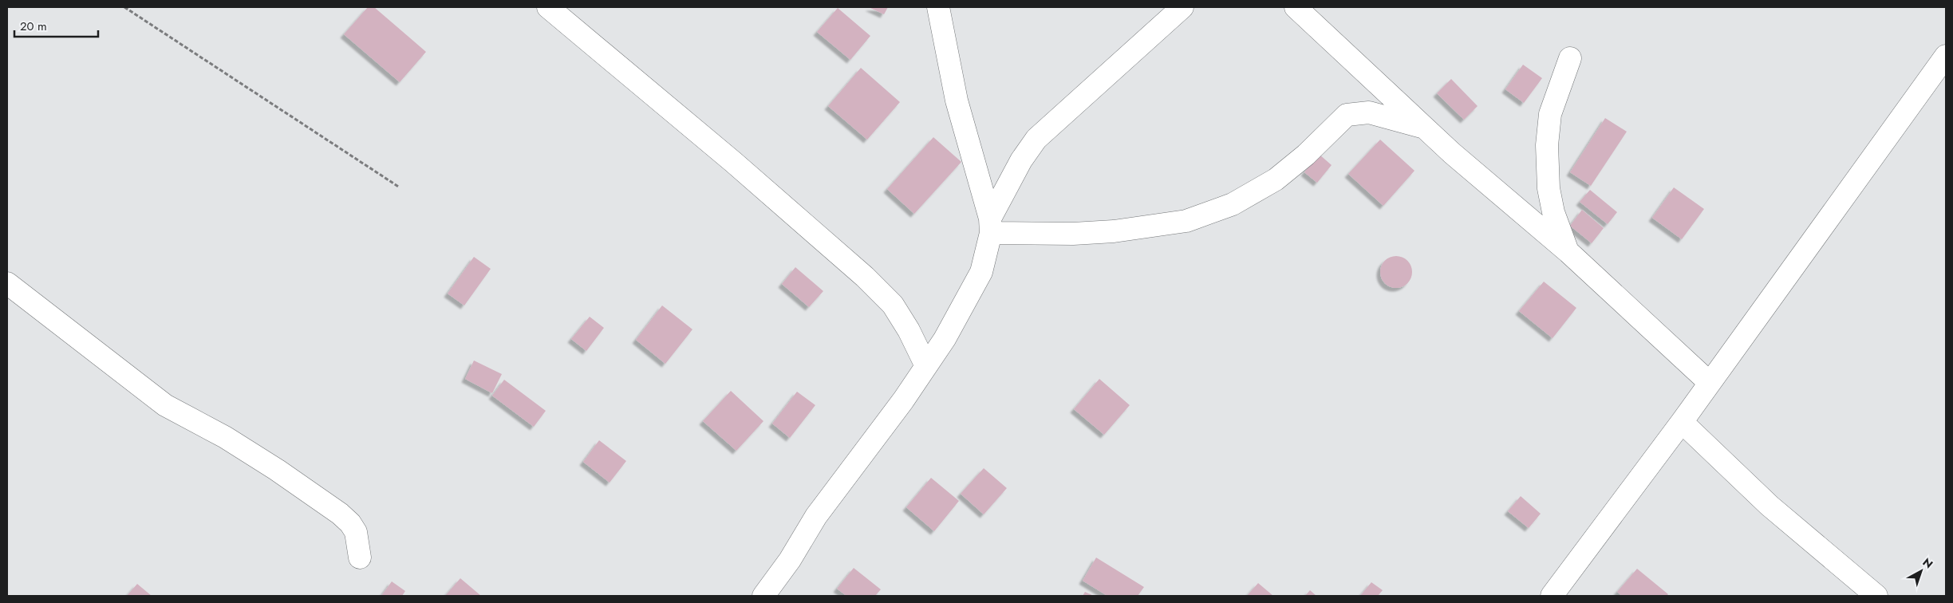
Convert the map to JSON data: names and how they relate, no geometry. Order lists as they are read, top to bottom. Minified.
{"scale_bar":"20 m","north":"top right"}
